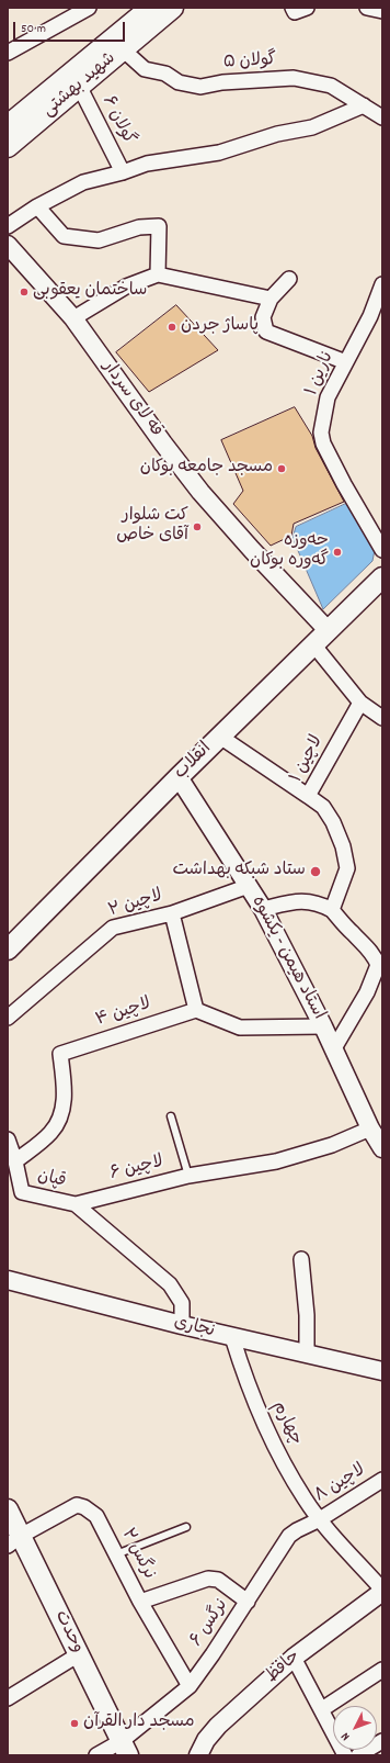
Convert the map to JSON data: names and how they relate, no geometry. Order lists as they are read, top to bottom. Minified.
{"streets":{"main road":["شهید بهشتی","انقلاب","وحدت"],"street":["گولان ۵","گولان ۶","نارین ۱","قه لای سردار","لاچین ۱","لاچین ۲","استاد هیمن - یکشوه","لاچین ۴","لاچین ۶","قپان","نجاری","چهارم","لاچین ۸","نرگس ۲","نرگس ۶","حافظ"]},"crossings":[["گولان ۵","شهید بهشتی"],["شهید بهشتی","گولان ۶"],["قه لای سردار","انقلاب"],["انقلاب","استاد هیمن - یکشوه"],["لاچین ۲","استاد هیمن - یکشوه"],["استاد هیمن - یکشوه","لاچین ۶"],["لاچین ۴","قپان"],["لاچین ۶","قپان"],["نجاری","چهارم"],["چهارم","لاچین ۸"],["چهارم","نرگس ۶"],["چهارم","حافظ"],["لاچین ۸","نرگس ۶"],["نرگس ۲","نرگس ۶"],["نرگس ۲","وحدت"],["نرگس ۶","وحدت"]],"places":["ساختمان یعقوبی","پاساژ جردن","مسجد جامعه بوکان","کت شلوار آقای خاص","حه‌وزه گه‌وره بوکان","ستاد شبکه بهداشت","مسجد دار القرآن"],"scale_bar":"50 m","north":"bottom left"}
